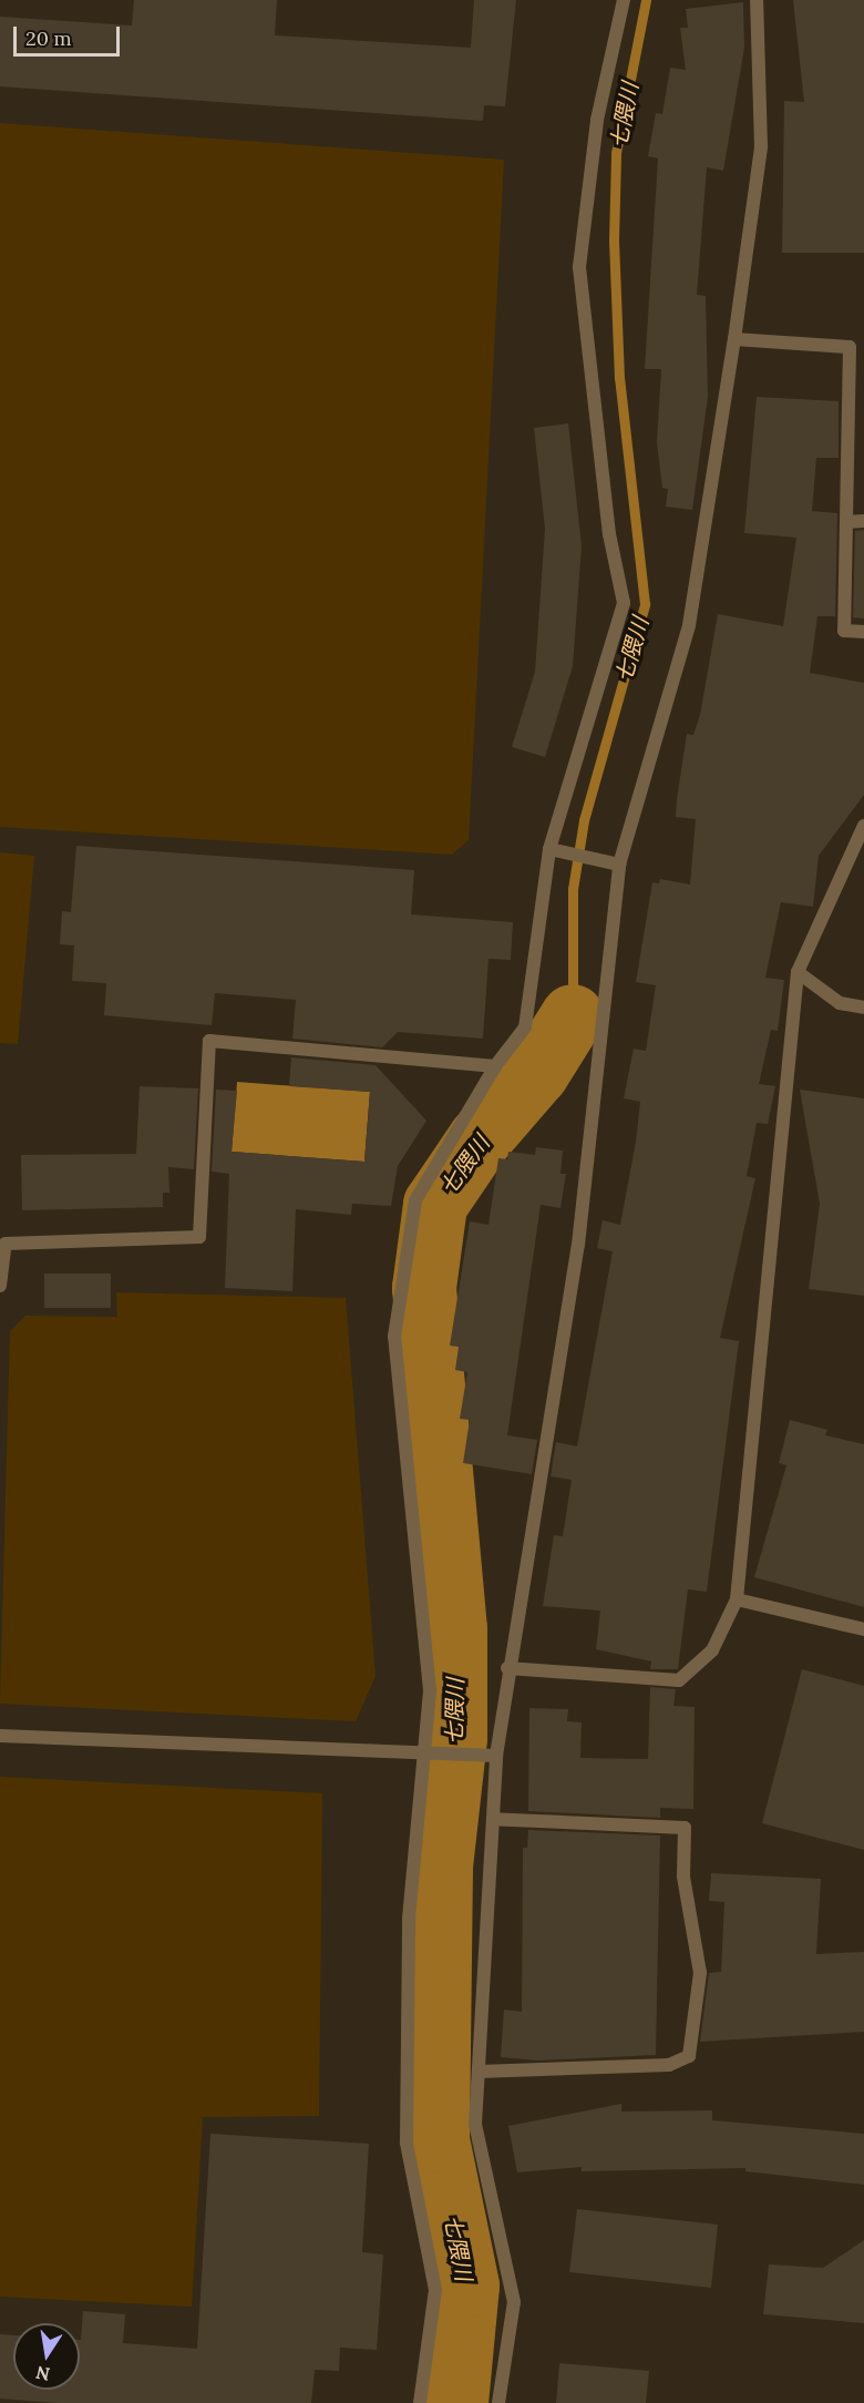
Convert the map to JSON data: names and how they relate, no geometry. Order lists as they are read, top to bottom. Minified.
{"water":["七隈川"],"scale_bar":"20 m","north":"bottom"}
